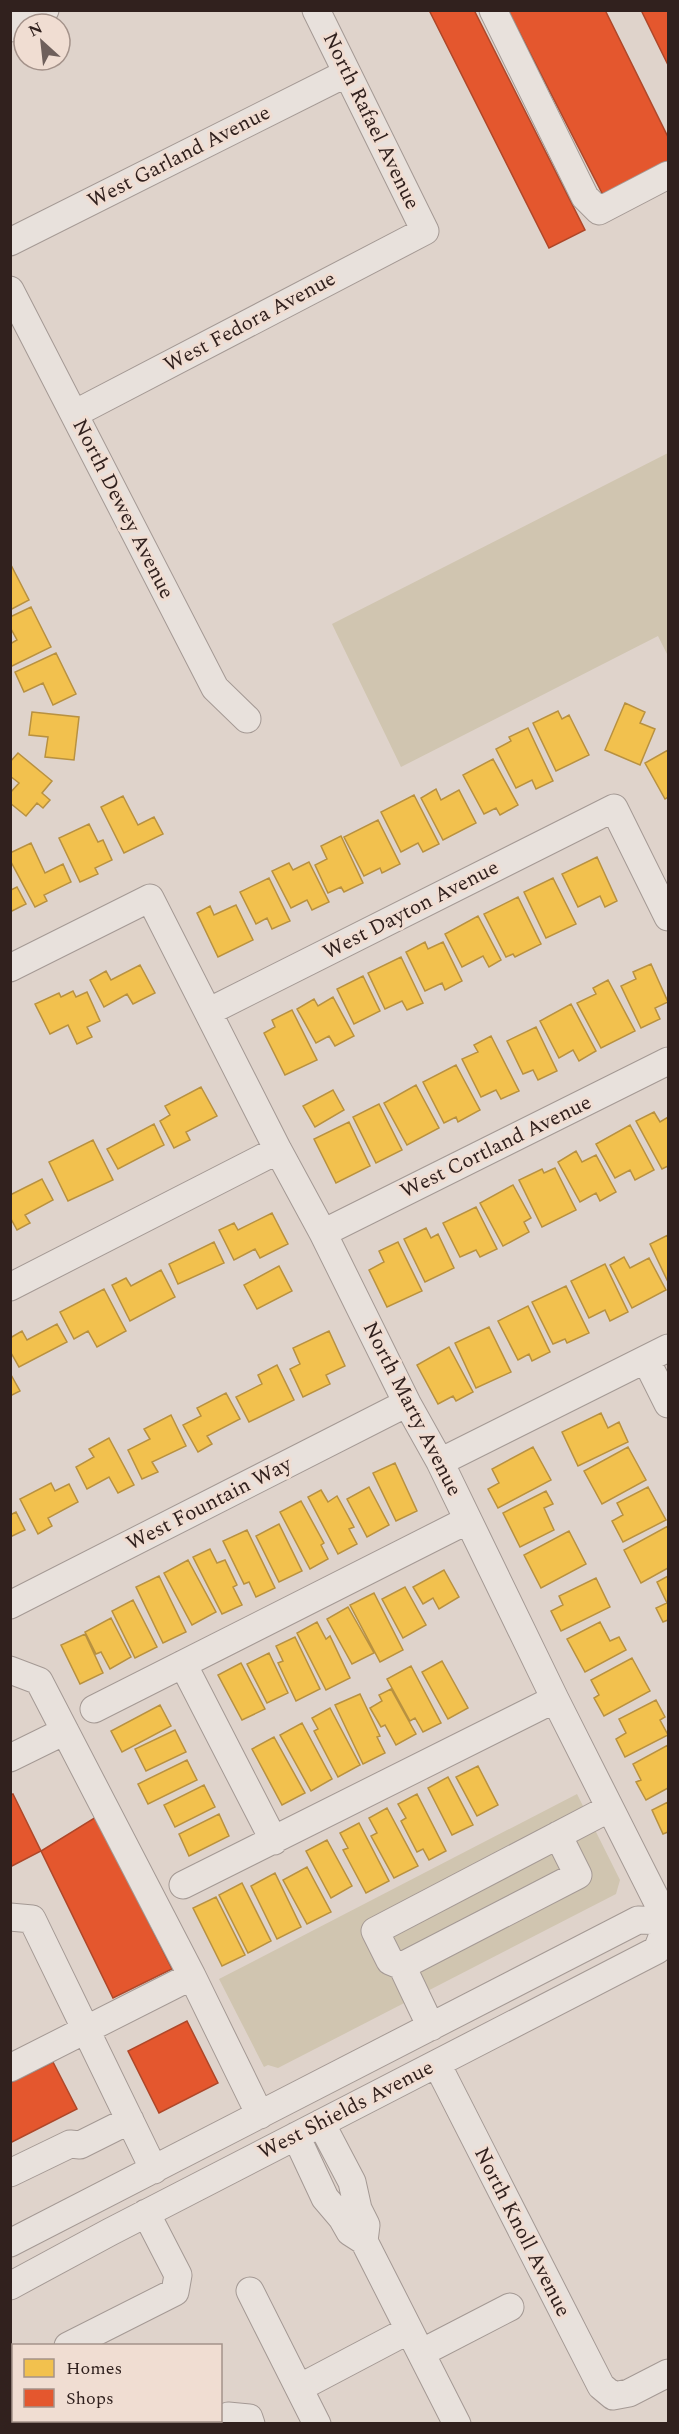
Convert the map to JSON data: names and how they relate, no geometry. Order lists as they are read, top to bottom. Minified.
{"streets":{"street":["North Rafael Avenue","West Garland Avenue","West Fedora Avenue","North Dewey Avenue","West Dayton Avenue","West Cortland Avenue","North Marty Avenue","West Fountain Way","West Shields Avenue","North Knoll Avenue"]},"crossings":[["North Rafael Avenue","West Garland Avenue"],["North Rafael Avenue","West Fedora Avenue"],["West Fedora Avenue","North Dewey Avenue"],["West Dayton Avenue","North Marty Avenue"],["West Cortland Avenue","North Marty Avenue"],["North Marty Avenue","West Fountain Way"],["North Marty Avenue","West Shields Avenue"],["West Shields Avenue","North Knoll Avenue"]],"legend":["Homes","Shops"],"north":"top left"}
